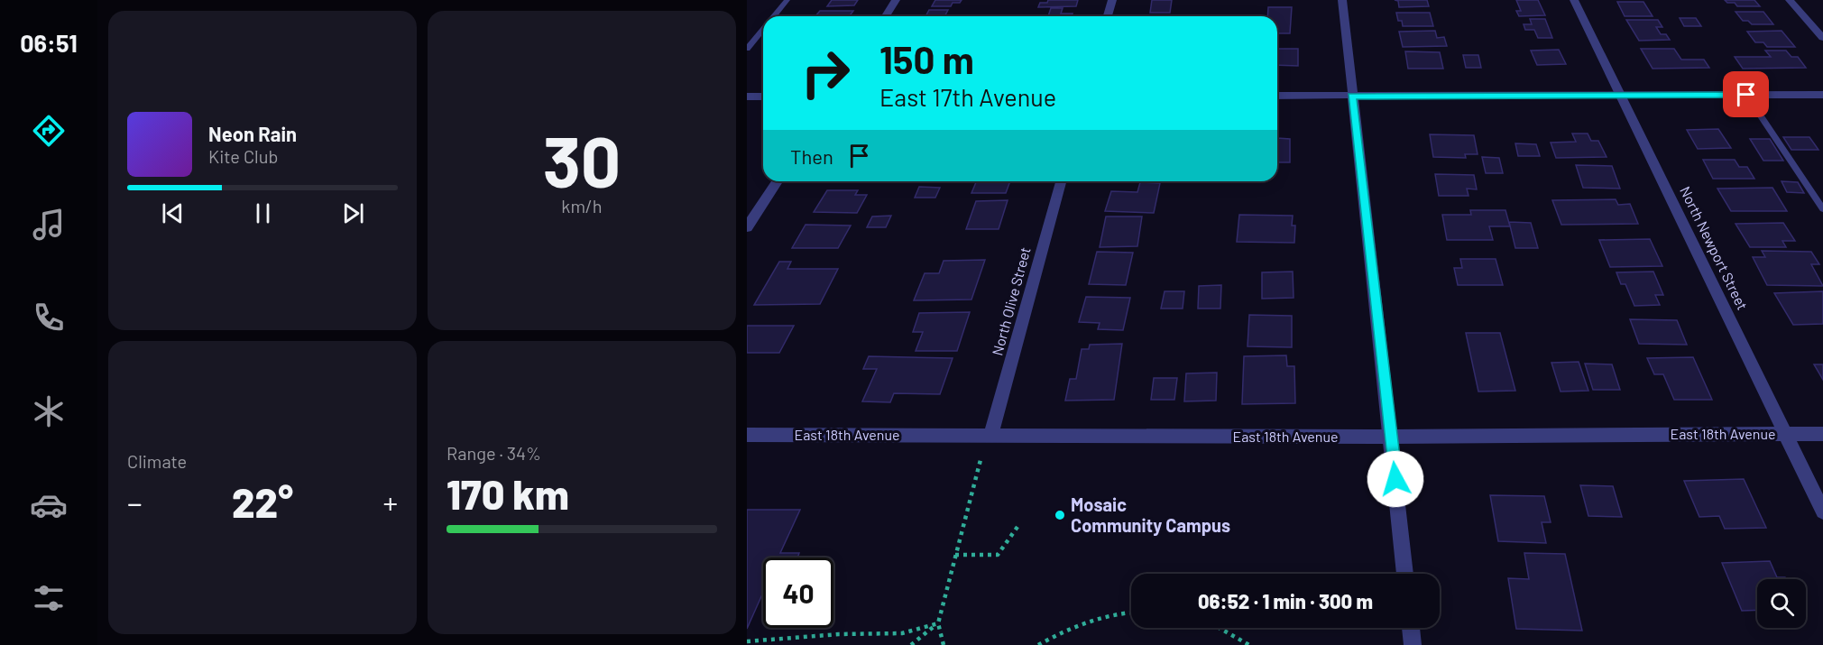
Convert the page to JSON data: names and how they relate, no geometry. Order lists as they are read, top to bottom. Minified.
{"streets":{"street":["North Newport Street","North Olive Street","East 18th Avenue"]},"crossings":[["North Newport Street","East 18th Avenue"],["North Olive Street","East 18th Avenue"]],"places":["Mosaic Community Campus"],"page":{"tabs":"06:51","tile":[["30","km/h"],"Climate",["Range · 34%","170 km"]],"turn":["150 m","East 17th Avenue"],"song":["Neon Rain","Kite Club"],"then":"Then","heat":["−","22°","+"],"limit":"40","trip":"06:52 · 1 min · 300 m"}}
